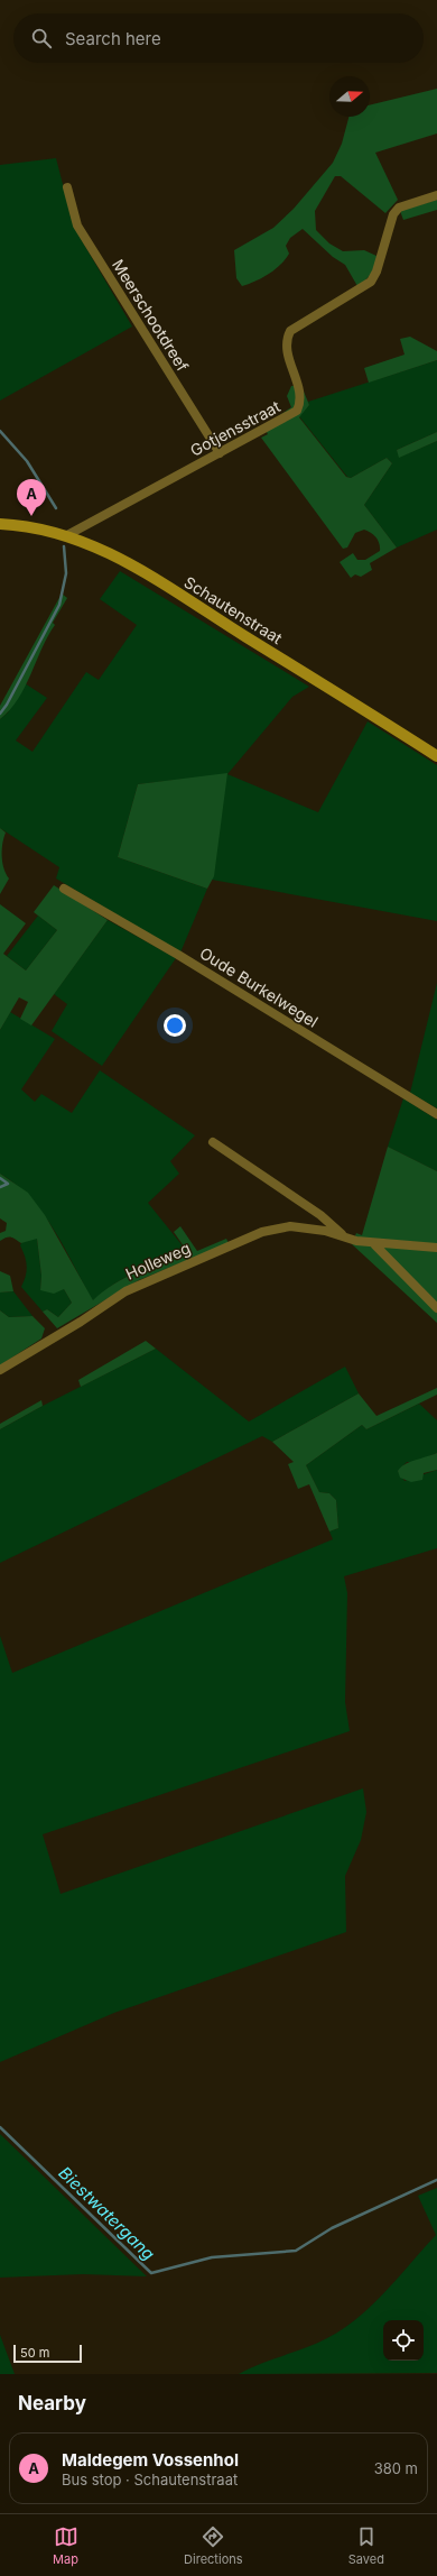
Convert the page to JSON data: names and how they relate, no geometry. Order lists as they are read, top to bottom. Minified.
{"streets":{"street":["Meerschootdreef","Gotjensstraat","Schautenstraat","Oude Burkelwegel","Holleweg"]},"crossings":[["Meerschootdreef","Gotjensstraat"],["Gotjensstraat","Schautenstraat"]],"water":["Biestwatergang"],"scale_bar":"50 m","north":"right","page":{"search":"Search here","pins":"A","scale":"50 m","heading":"Nearby","list":[{"mark":"A","name":"Maldegem Vossenhol","note":"Bus stop · Schautenstraat","value":"380 m"}],"nav":["Map","Directions","Saved"]}}
